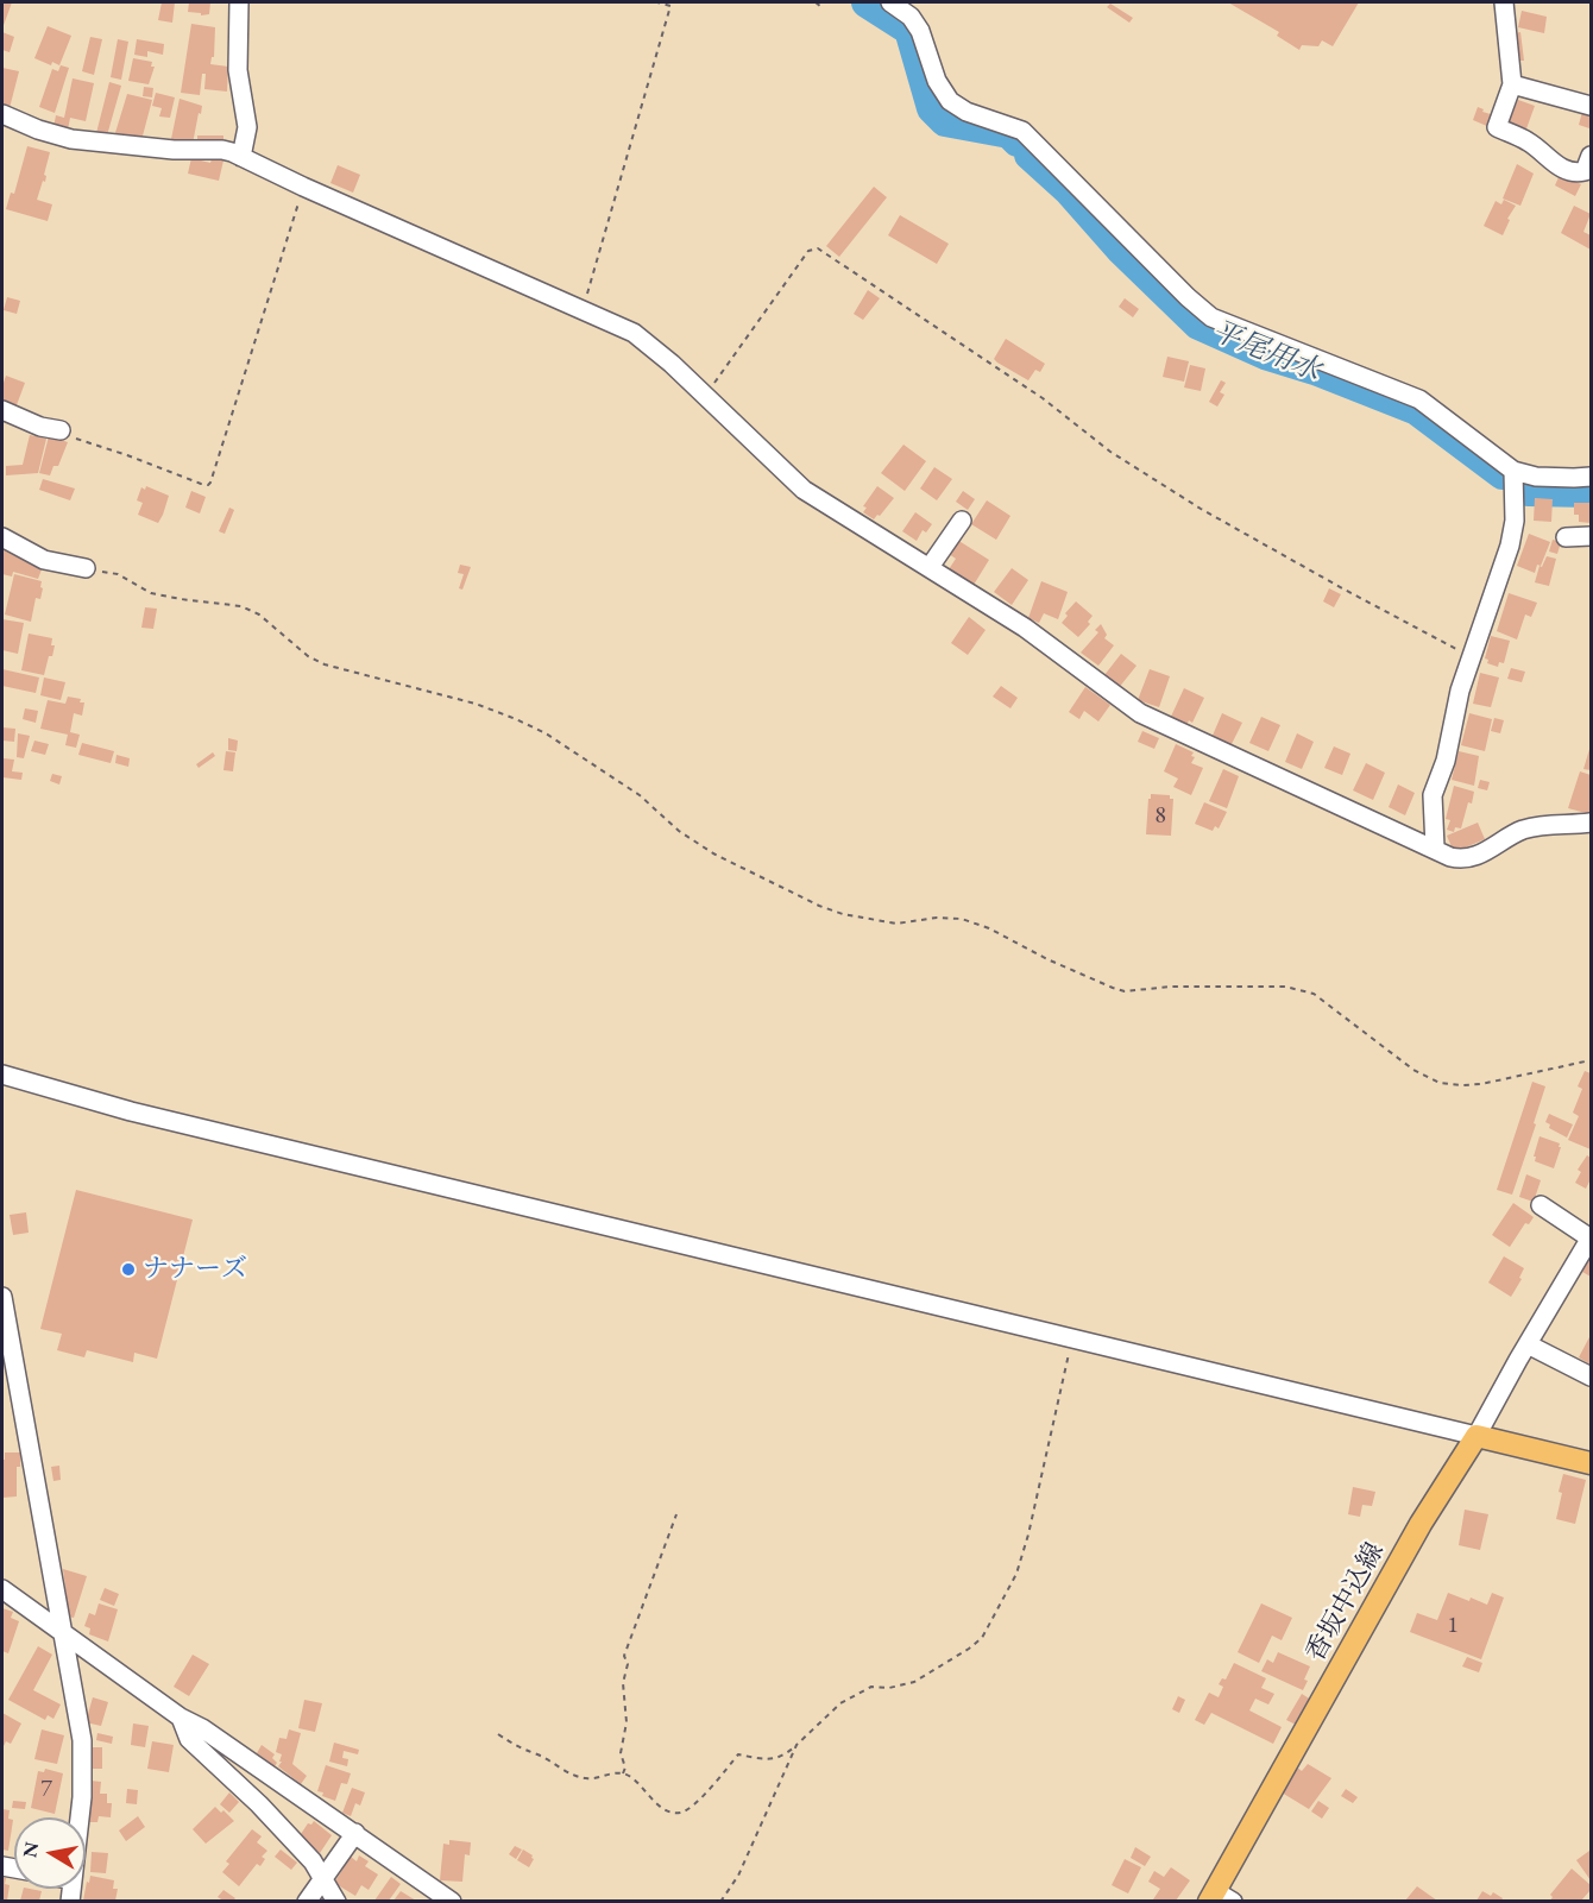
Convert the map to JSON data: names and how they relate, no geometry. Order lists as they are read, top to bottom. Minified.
{"streets":{"main road":["香坂中込線"]},"water":["平尾用水"],"places":["ナナーズ"],"house_numbers":["8","1","7"],"north":"left"}
